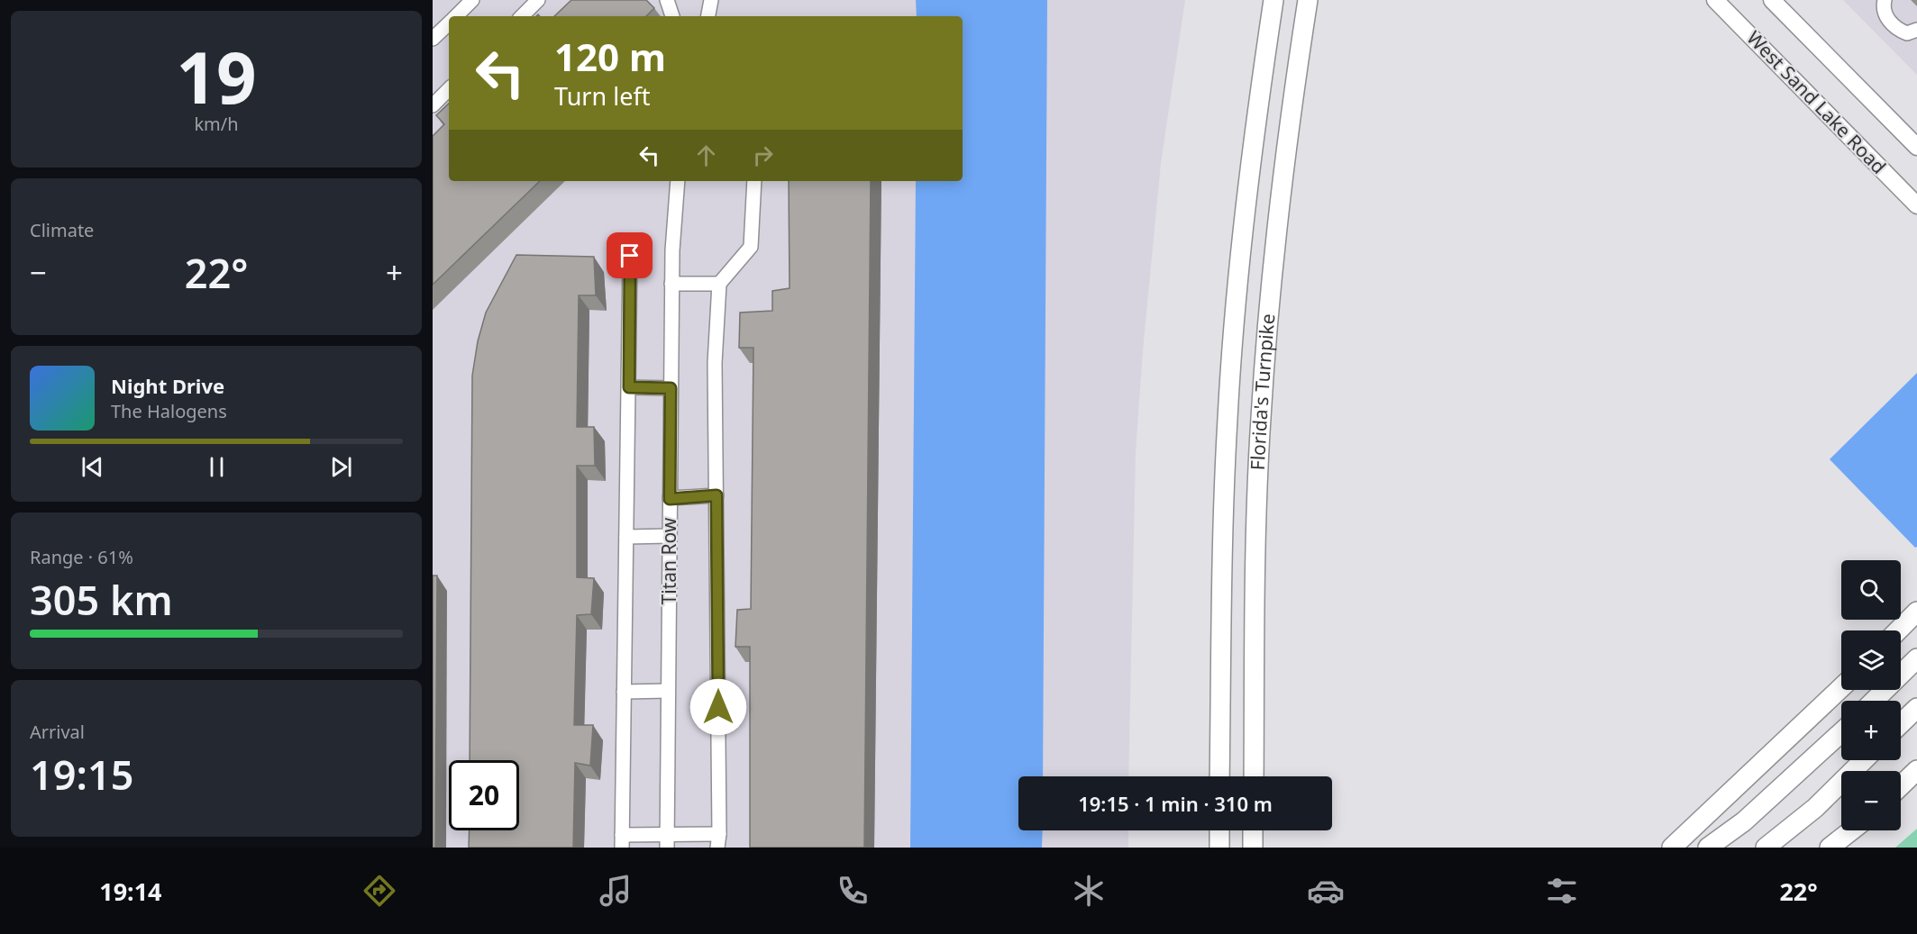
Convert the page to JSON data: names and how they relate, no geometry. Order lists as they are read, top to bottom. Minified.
{"streets":{"highway":["Florida's Turnpike"],"main road":["West Sand Lake Road"],"street":["Titan Row"]},"page":{"tile":[["19","km/h"],"Climate",["Range · 61%","305 km"],["Arrival","19:15"]],"turn":["120 m","Turn left"],"heat":["−","22°","+"],"song":["Night Drive","The Halogens"],"map_buttons":["+","−"],"limit":"20","trip":"19:15 · 1 min · 310 m","tabs":["19:14","22°"]}}
